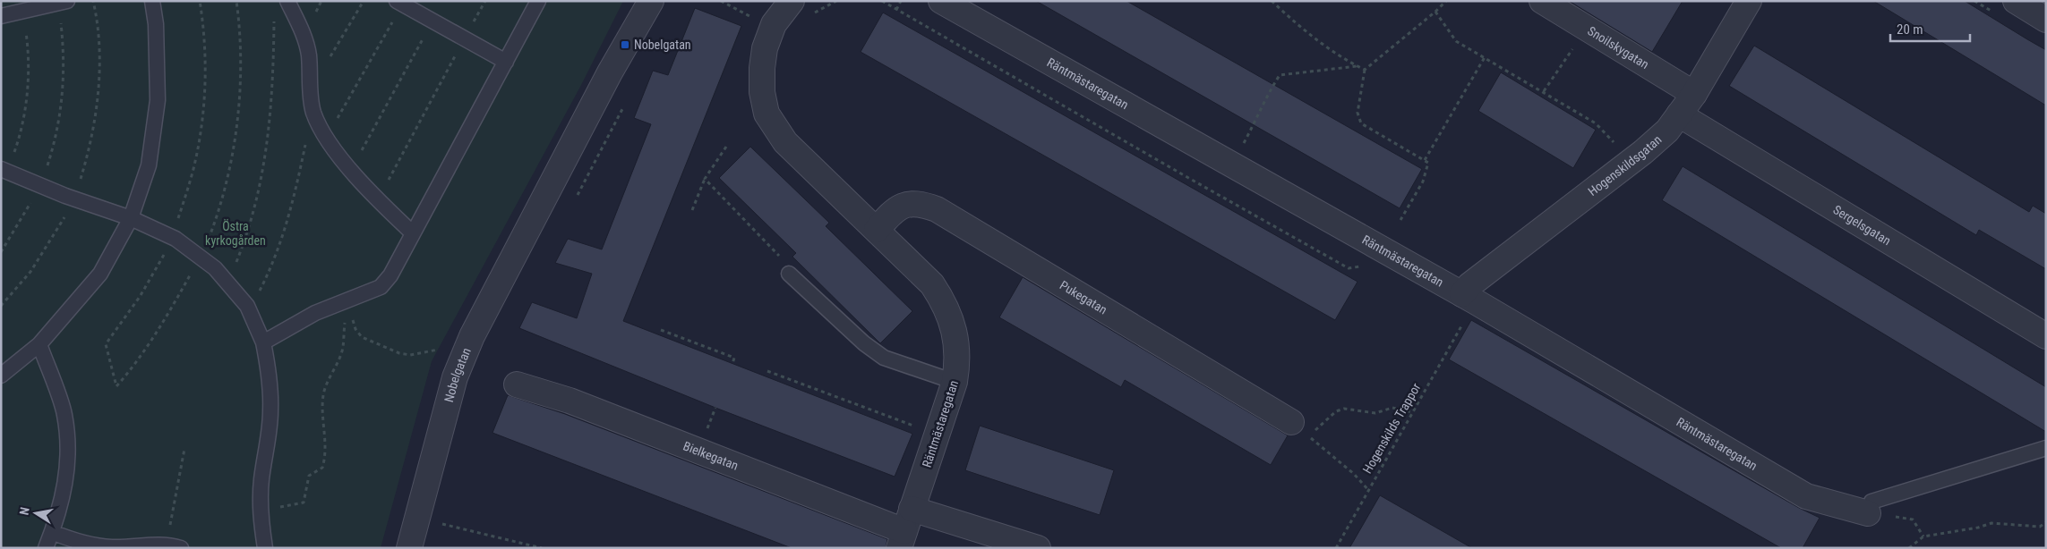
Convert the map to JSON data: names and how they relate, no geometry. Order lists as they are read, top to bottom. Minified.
{"streets":{"street":["Snoilskygatan","Räntmästaregatan","Hogenskildsgatan","Sergelsgatan","Pukegatan","Nobelgatan","Bielkegatan"],"path":["Hogenskilds Trappor"]},"crossings":[["Snoilskygatan","Hogenskildsgatan"],["Räntmästaregatan","Hogenskildsgatan"],["Räntmästaregatan","Pukegatan"],["Räntmästaregatan","Bielkegatan"],["Hogenskildsgatan","Sergelsgatan"]],"parks":["Östra kyrkogården"],"places":{"transit":["Nobelgatan"]},"scale_bar":"20 m","north":"left"}
